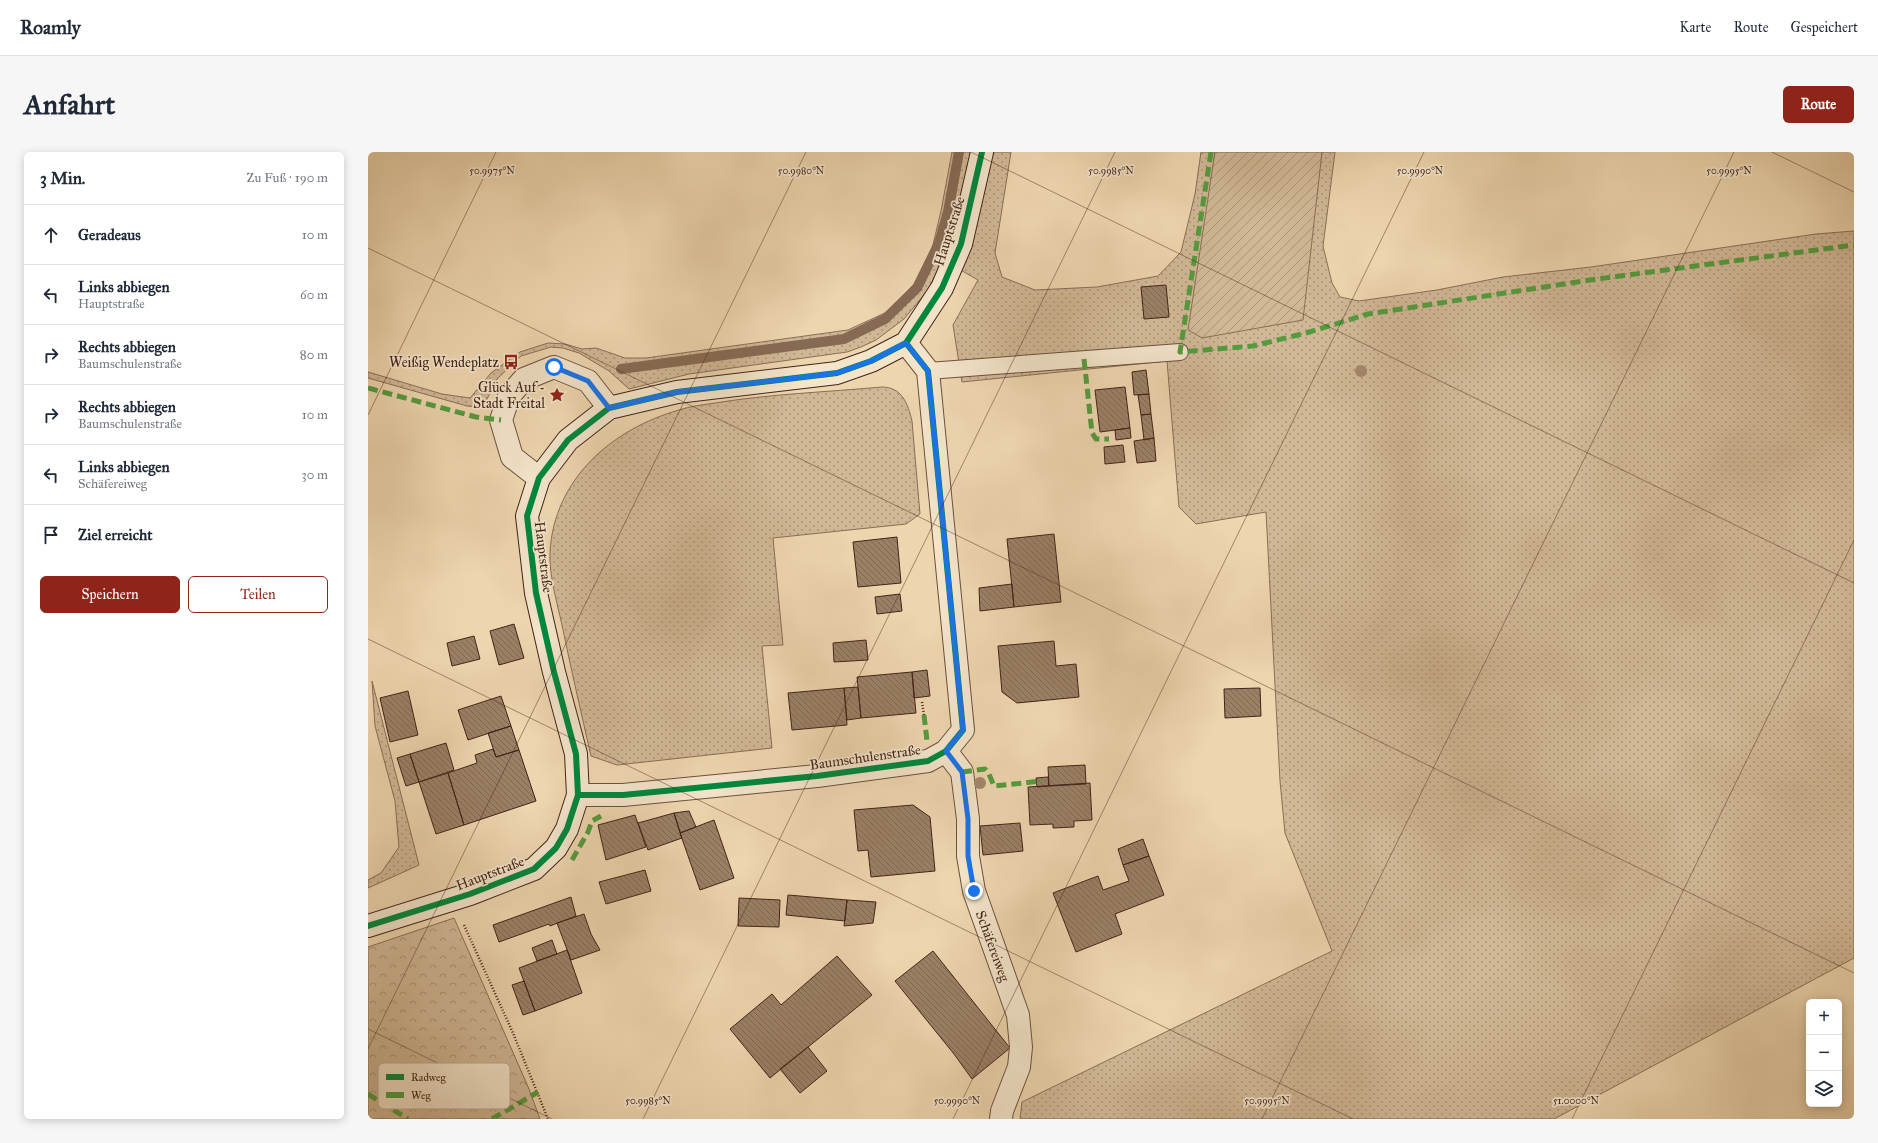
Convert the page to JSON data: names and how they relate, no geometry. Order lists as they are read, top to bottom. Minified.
{"streets":{"street":["Hauptstraße","Baumschulenstraße","Schäfereiweg"]},"crossings":[["Hauptstraße","Baumschulenstraße"],["Baumschulenstraße","Schäfereiweg"]],"places":{"bus stop":["Weißig Wendeplatz"],"place":["Glück Auf - Stadt Freital"]},"legend":["Radweg","Weg"],"page":{"header":"Roamly","nav":["Karte","Route","Gespeichert"],"buttons":["Route",["Speichern","Teilen"]],"title":"Anfahrt","heading":["3 Min.","Zu Fuß · 190 m"],"list":[["Geradeaus","10 m"],["Links abbiegen","Hauptstraße","60 m"],["Rechts abbiegen","Baumschulenstraße","80 m"],["Rechts abbiegen","Baumschulenstraße","10 m"],["Links abbiegen","Schäfereiweg","30 m"],"Ziel erreicht"],"map_buttons":["+","−"]},"coordinates":["50.9990°N","50.9995°N","50.9975°N","50.9980°N","50.9985°N","51.0000°N"]}
